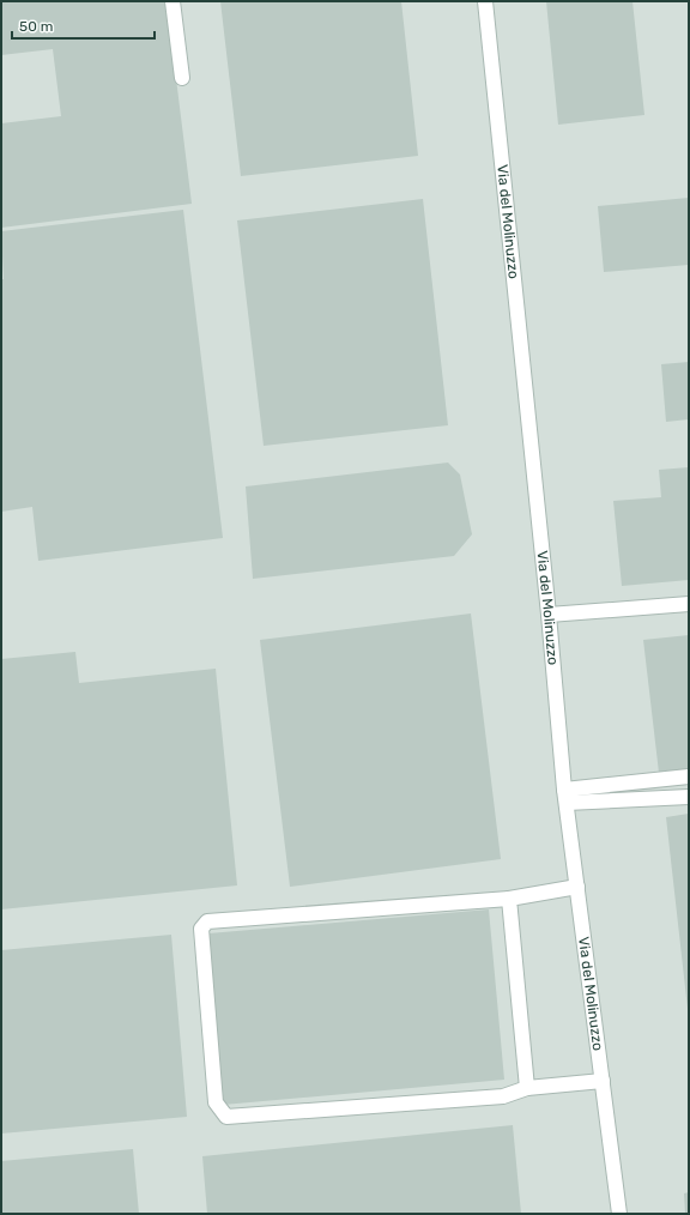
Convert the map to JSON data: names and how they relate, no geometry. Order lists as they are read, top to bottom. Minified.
{"streets":{"street":["Via del Molinuzzo"]},"scale_bar":"50 m"}
